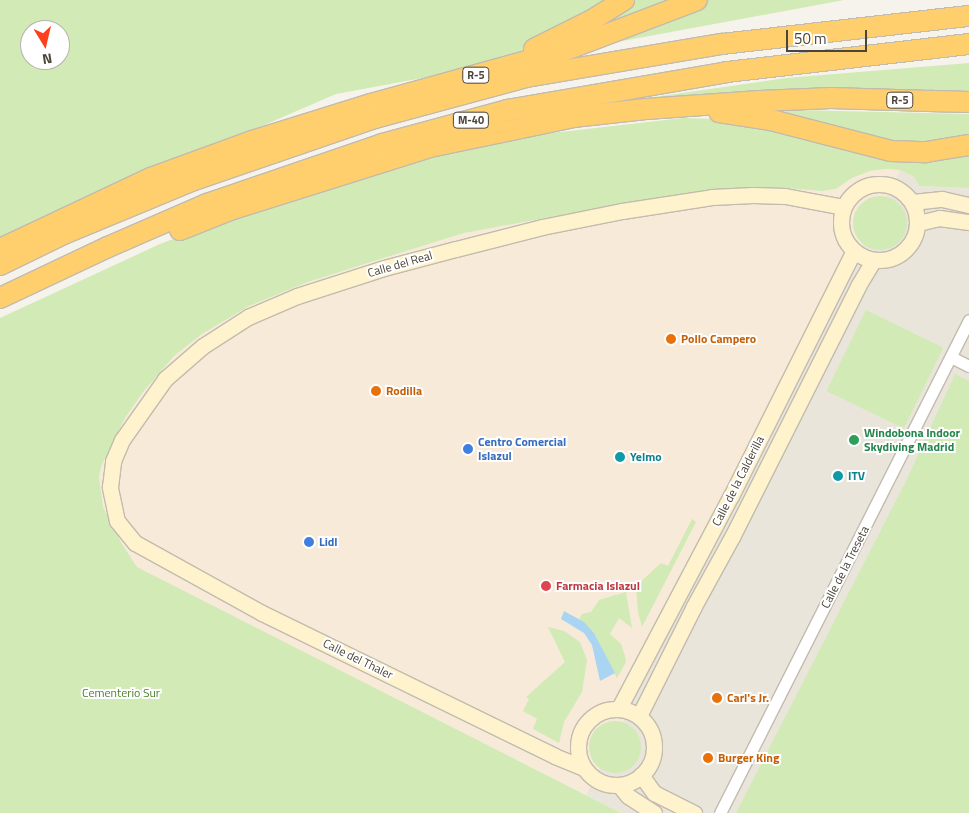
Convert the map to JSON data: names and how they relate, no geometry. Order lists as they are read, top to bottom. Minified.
{"streets":{"highway":["R-5","M-40"],"street":["Calle del Real","Calle de la Calderilla","Calle de la Treseta","Calle del Thaler"]},"crossings":[["R-5","M-40"],["Calle del Real","Calle de la Calderilla"],["Calle del Real","Calle del Thaler"],["Calle de la Calderilla","Calle del Thaler"]],"parks":["Cementerio Sur"],"places":["Pollo Campero","Rodilla","Windobona Indoor Skydiving Madrid","Centro Comercial Islazul","Yelmo","ITV","Lidl","Farmacia Islazul","Carl's Jr.","Burger King"],"scale_bar":"50 m","north":"bottom"}
